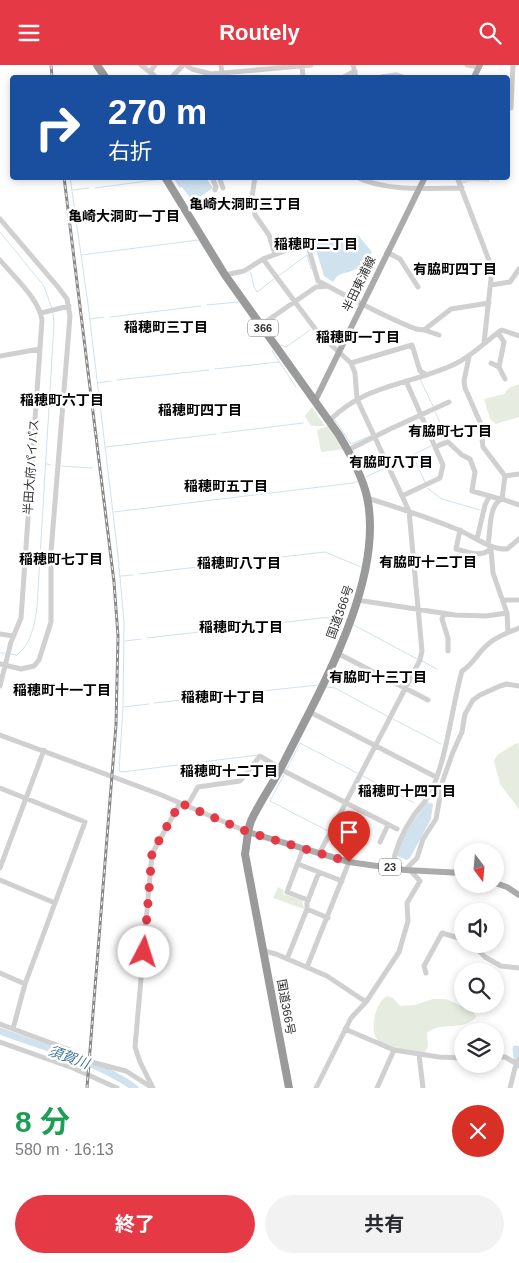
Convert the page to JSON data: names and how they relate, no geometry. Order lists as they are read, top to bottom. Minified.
{"streets":{"highway":["366","国道366号"],"main road":["半田東浦線","23"],"street":["半田大府パイパス"]},"crossings":[["半田東浦線","国道366号"],["国道366号","23"]],"districts":["亀崎大洞町三丁目","亀崎大洞町一丁目","稲穂町二丁目","有脇町四丁目","稲穂町三丁目","稲穂町一丁目","稲穂町六丁目","稲穂町四丁目","有脇町七丁目","有脇町八丁目","稲穂町五丁目","稲穂町七丁目","有脇町十二丁目","稲穂町八丁目","稲穂町九丁目","有脇町十三丁目","稲穂町十一丁目","稲穂町十丁目","稲穂町十二丁目","稲穂町十四丁目"],"water":["須賀川"],"north":"bottom","page":{"header":"Routely","turn":["270 m","右折"],"heading":["8 分","580 m · 16:13"],"buttons":["終了","共有"]}}
